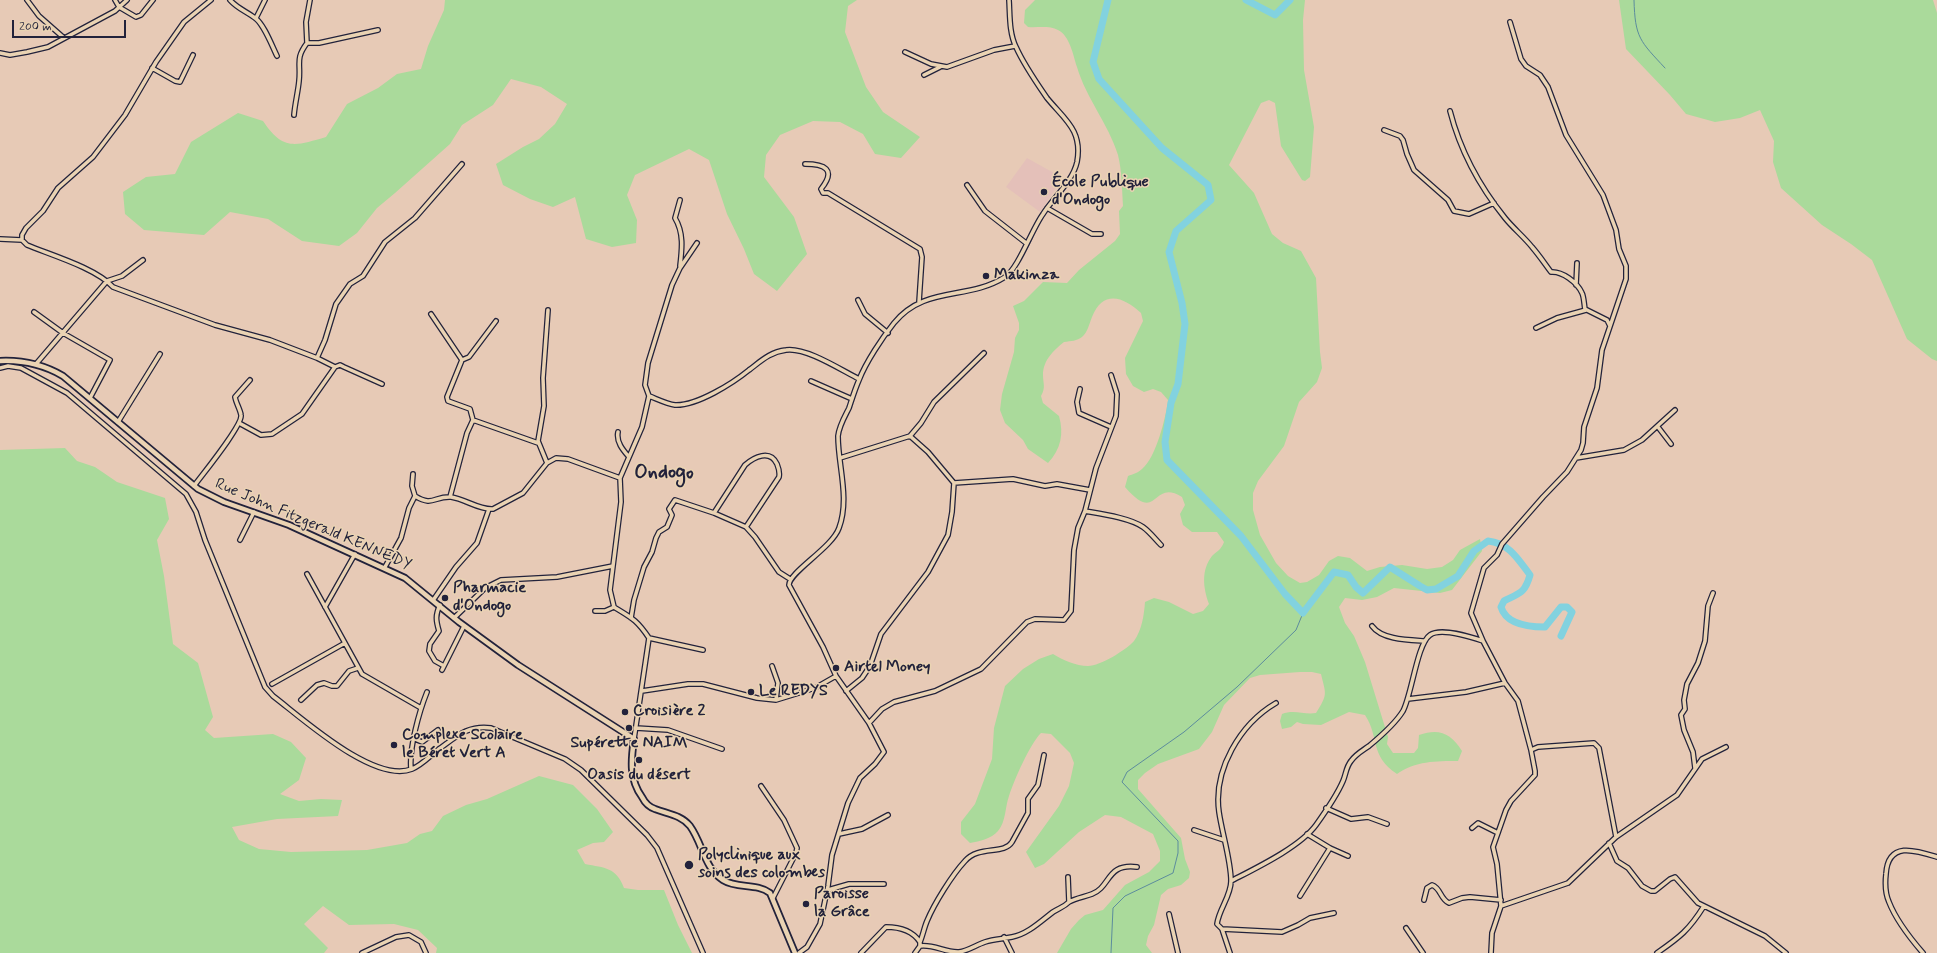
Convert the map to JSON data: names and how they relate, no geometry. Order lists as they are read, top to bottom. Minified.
{"streets":{"street":["Rue John Fitzgerald KENNEDY"]},"districts":["Ondogo"],"places":["École Publique d'Ondogo","Makinza","Pharmacie d'Ondogo","Airtel Money","Le REDYS","Croisière 2","Supérette NAIM","Complexe Scolaire le Béret Vert A","Oasis du désert","Polyclinique aux soins des colombes","Paroisse la Grâce"],"scale_bar":"200 m"}
